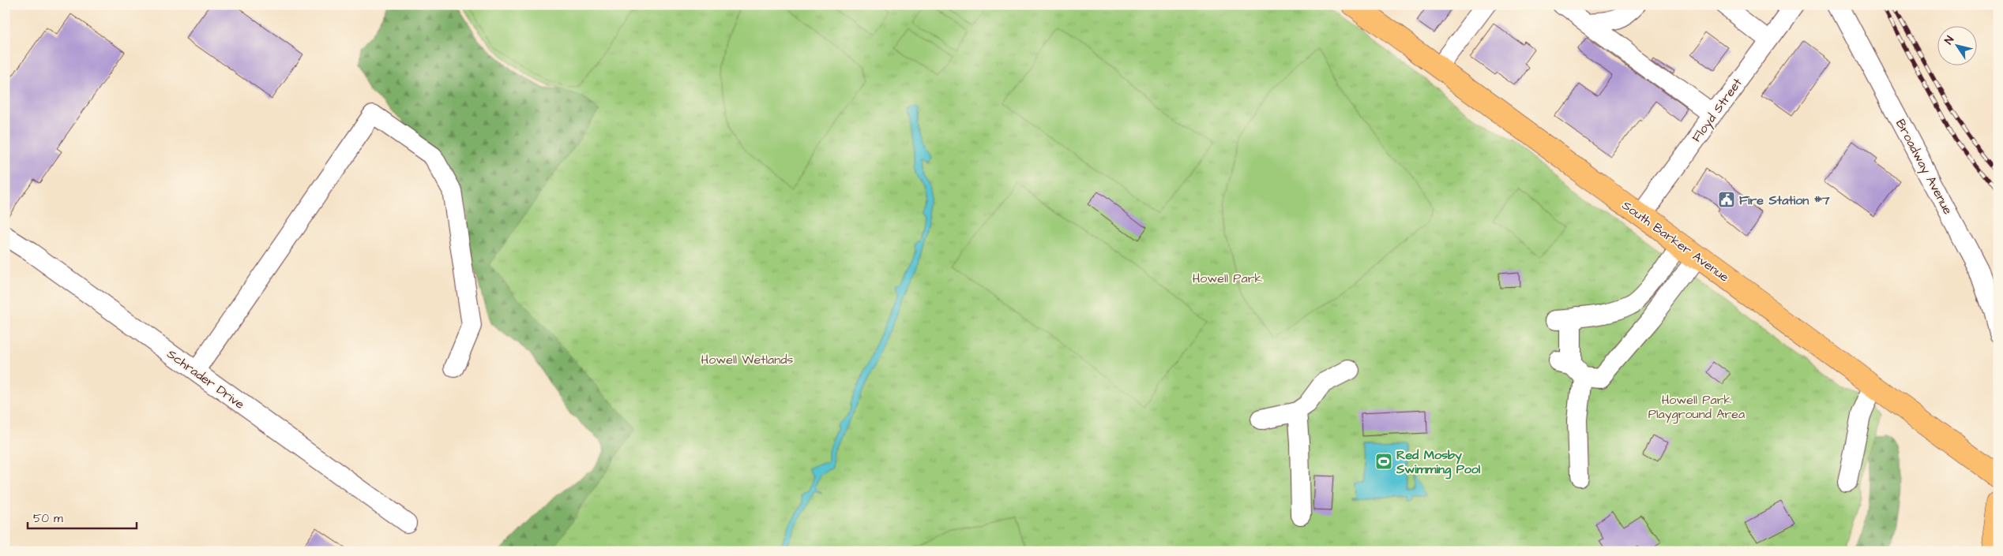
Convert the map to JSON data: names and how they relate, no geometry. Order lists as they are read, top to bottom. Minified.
{"streets":{"main road":["South Barker Avenue"],"street":["Floyd Street","Broadway Avenue","Schrader Drive"]},"crossings":[["Floyd Street","South Barker Avenue"]],"parks":["Howell Park","Howell Wetlands","Howell Park Playground Area"],"places":{"public building":["Fire Station #7"],"sports":["Red Mosby Swimming Pool"]},"scale_bar":"50 m","north":"top left"}
